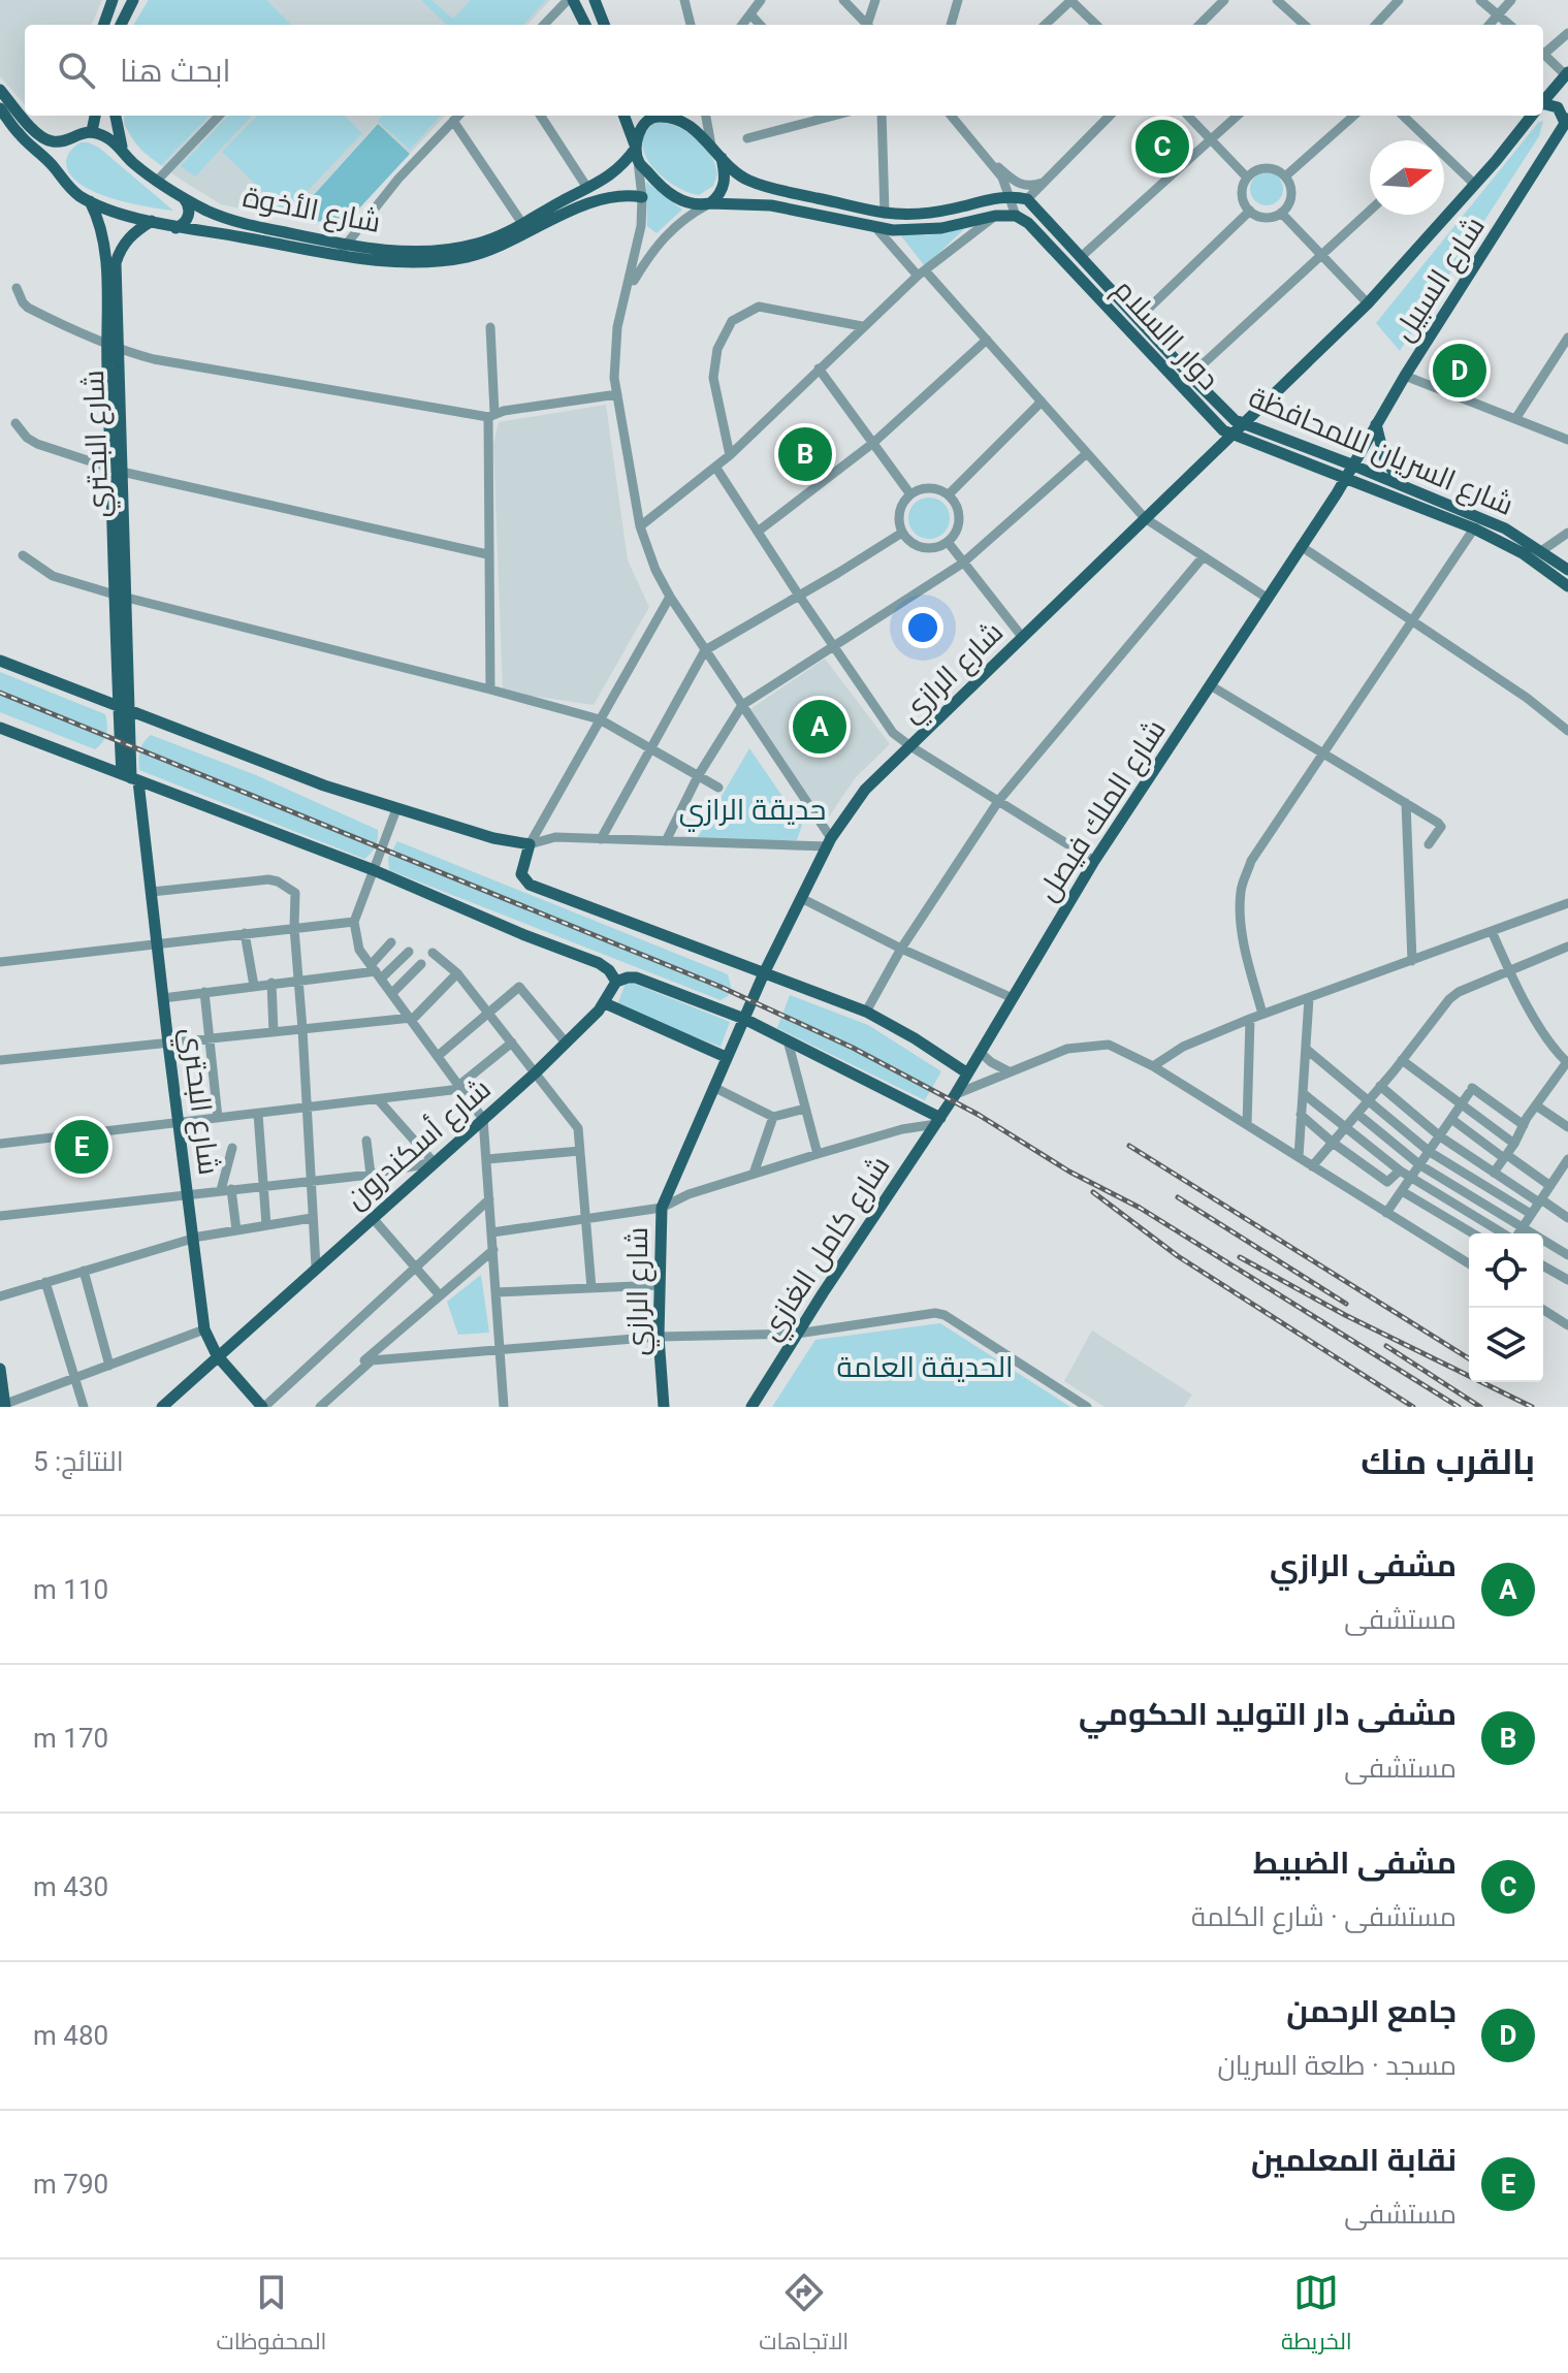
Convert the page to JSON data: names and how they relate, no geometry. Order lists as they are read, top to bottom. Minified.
{"streets":{"main road":["شارع الأخوة","شارع السبيل","دوار االسلام","شارع البحتري","شارع السريان لللمحافظة","شارع الرازي","شارع الملك فيصل","شارع أسكندرون","شارع كامل الغازي"]},"crossings":[["شارع الأخوة","شارع البحتري"],["شارع السبيل","دوار االسلام"],["شارع السبيل","شارع السريان لللمحافظة"],["شارع السبيل","شارع الرازي"],["شارع السبيل","شارع الملك فيصل"],["دوار االسلام","شارع السريان لللمحافظة"],["دوار االسلام","شارع الرازي"],["دوار االسلام","شارع الملك فيصل"],["شارع البحتري","شارع أسكندرون"],["شارع السريان لللمحافظة","شارع الرازي"],["شارع السريان لللمحافظة","شارع الملك فيصل"],["شارع الملك فيصل","شارع كامل الغازي"]],"parks":["حديقة الرازي","الحديقة العامة"],"north":"right","page":{"search":"ابحث هنا","pins":["C","D","B","A","E"],"heading":["بالقرب منك","النتائج: 5"],"list":[{"mark":"A","name":"مشفى الرازي","note":"مستشفى","value":"110 m"},{"mark":"B","name":"مشفى دار التوليد الحكومي","note":"مستشفى","value":"170 m"},{"mark":"C","name":"مشفى الضبيط","note":"مستشفى · شارع الكلمة","value":"430 m"},{"mark":"D","name":"جامع الرحمن","note":"مسجد · طلعة السريان","value":"480 m"},{"mark":"E","name":"نقابة المعلمين","note":"مستشفى","value":"790 m"}],"nav":["الخريطة","الاتجاهات","المحفوظات"]}}
